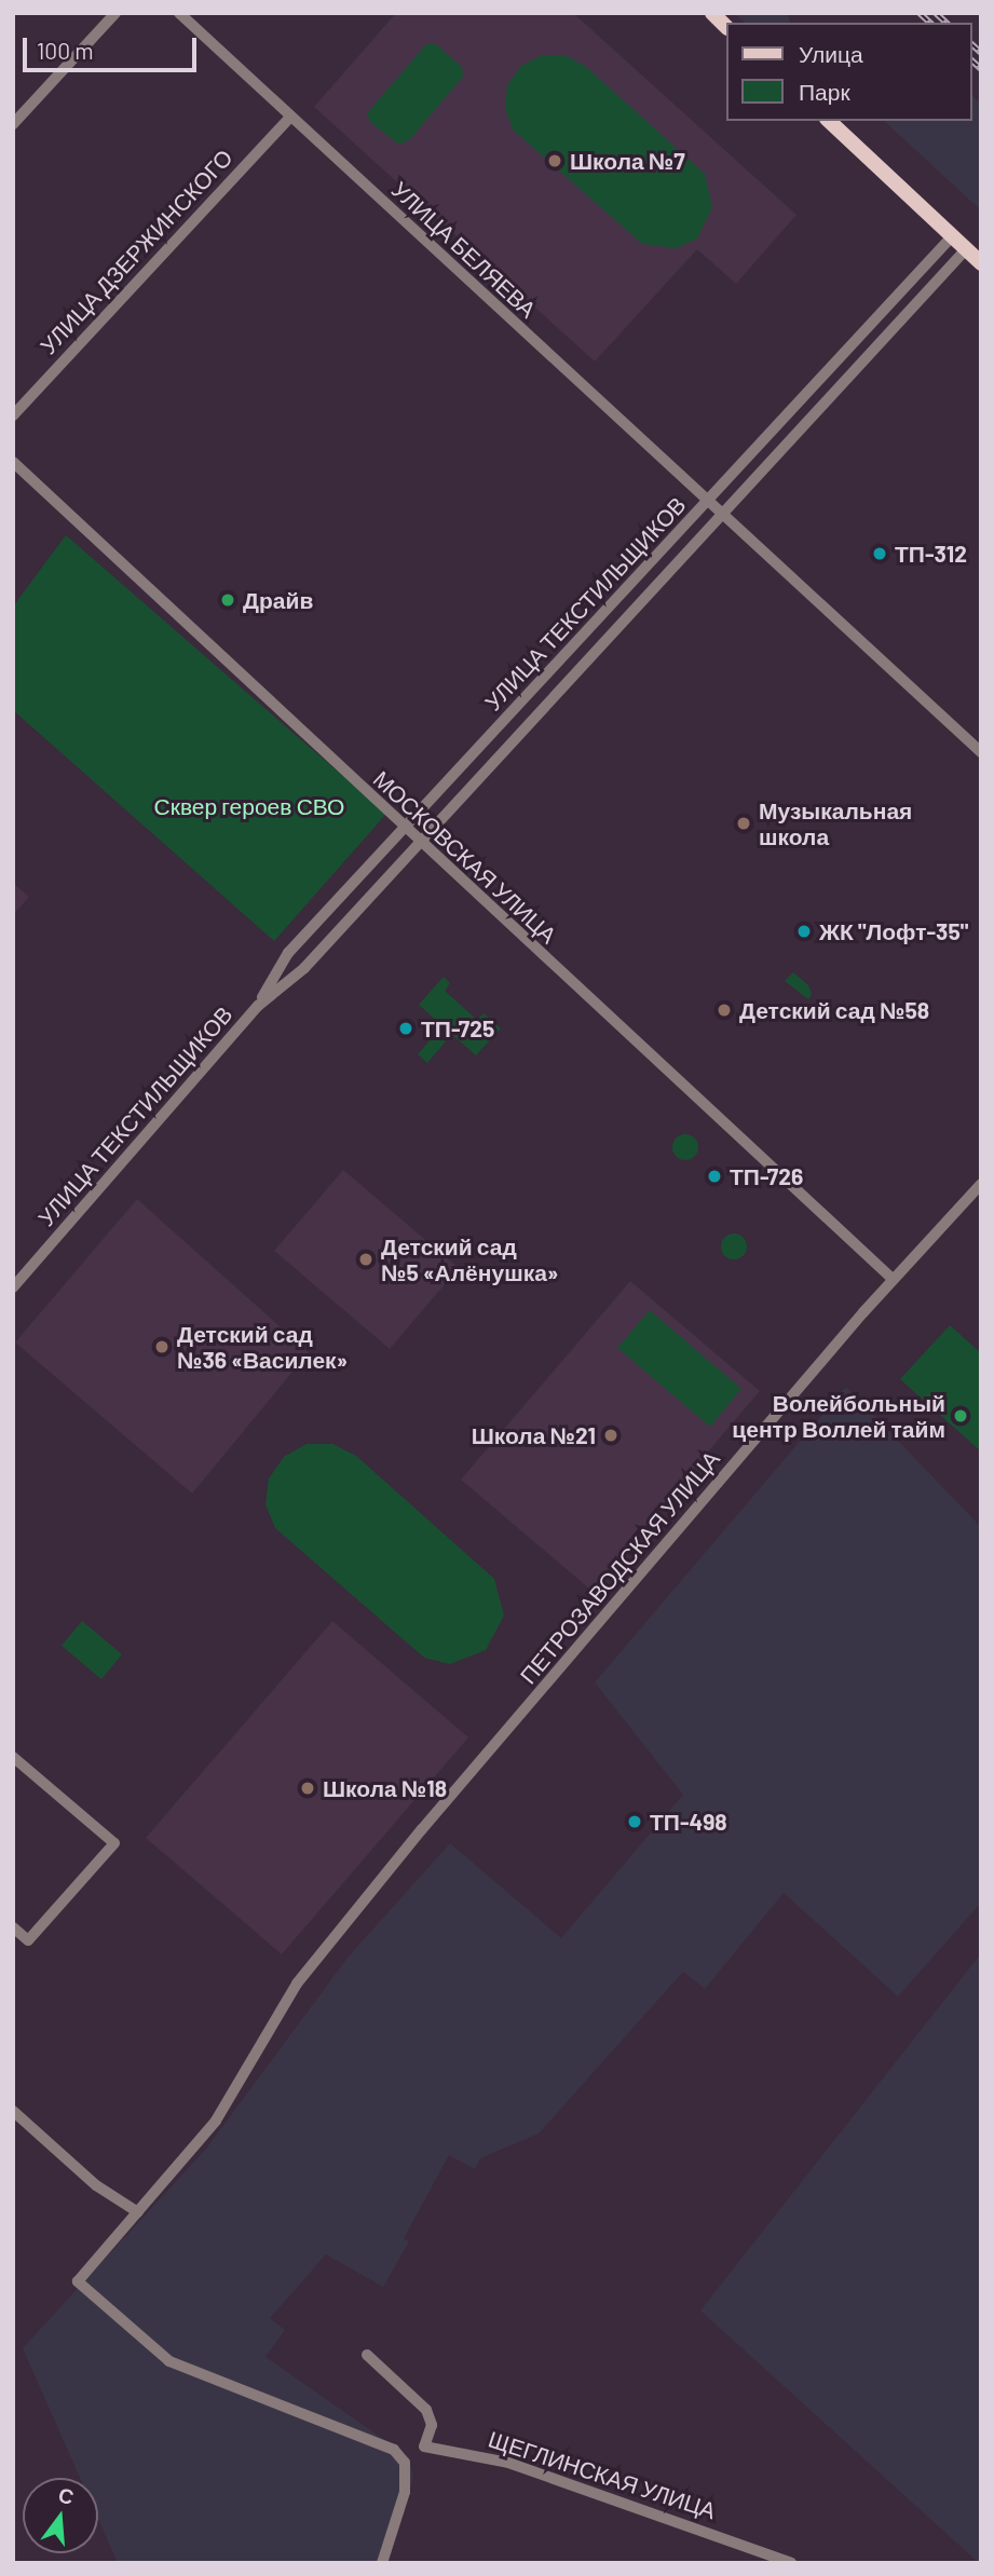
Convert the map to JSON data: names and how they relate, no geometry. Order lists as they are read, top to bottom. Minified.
{"streets":{"street":["УЛИЦА БЕЛЯЕВА","УЛИЦА ДЗЕРЖИНСКОГО","УЛИЦА ТЕКСТИЛЬЩИКОВ","МОСКОВСКАЯ УЛИЦА","ПЕТРОЗАВОДСКАЯ УЛИЦА","ЩЕГЛИНСКАЯ УЛИЦА"]},"crossings":[["УЛИЦА БЕЛЯЕВА","УЛИЦА ДЗЕРЖИНСКОГО"],["УЛИЦА БЕЛЯЕВА","УЛИЦА ТЕКСТИЛЬЩИКОВ"],["УЛИЦА ТЕКСТИЛЬЩИКОВ","МОСКОВСКАЯ УЛИЦА"],["МОСКОВСКАЯ УЛИЦА","ПЕТРОЗАВОДСКАЯ УЛИЦА"]],"parks":["Сквер героев СВО"],"places":["Школа №7","ТП-312","Драйв","Музыкальная школа","ЖК \"Лофт-35\"","Детский сад №58","ТП-725","ТП-726","Детский сад №5 «Алёнушка»","Детский сад №36 «Василек»","Волейбольный центр Воллей тайм","Школа №21","Школа №18","ТП-498"],"legend":["Улица","Парк"],"scale_bar":"100 m","north":"top"}
